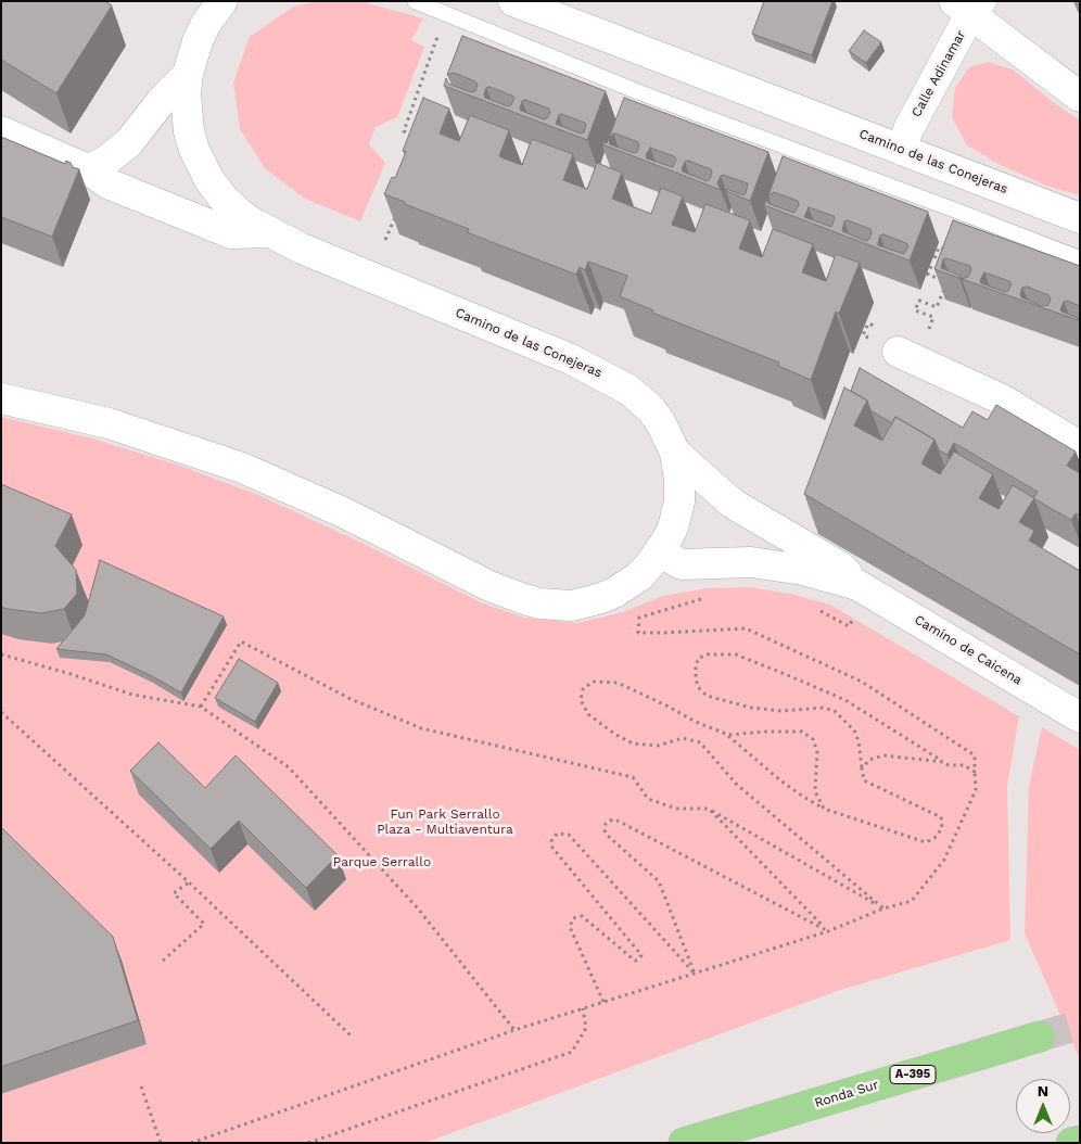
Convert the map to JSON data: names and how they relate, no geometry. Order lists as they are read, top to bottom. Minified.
{"streets":{"highway":["A-395","Ronda Sur"],"main road":["Calle Adinamar","Camino de las Conejeras","Camino de Caicena"]},"crossings":[["Calle Adinamar","Camino de las Conejeras"],["Camino de las Conejeras","Camino de Caicena"]],"parks":["Fun Park Serrallo Plaza - Multiaventura","Parque Serrallo"],"north":"top"}
